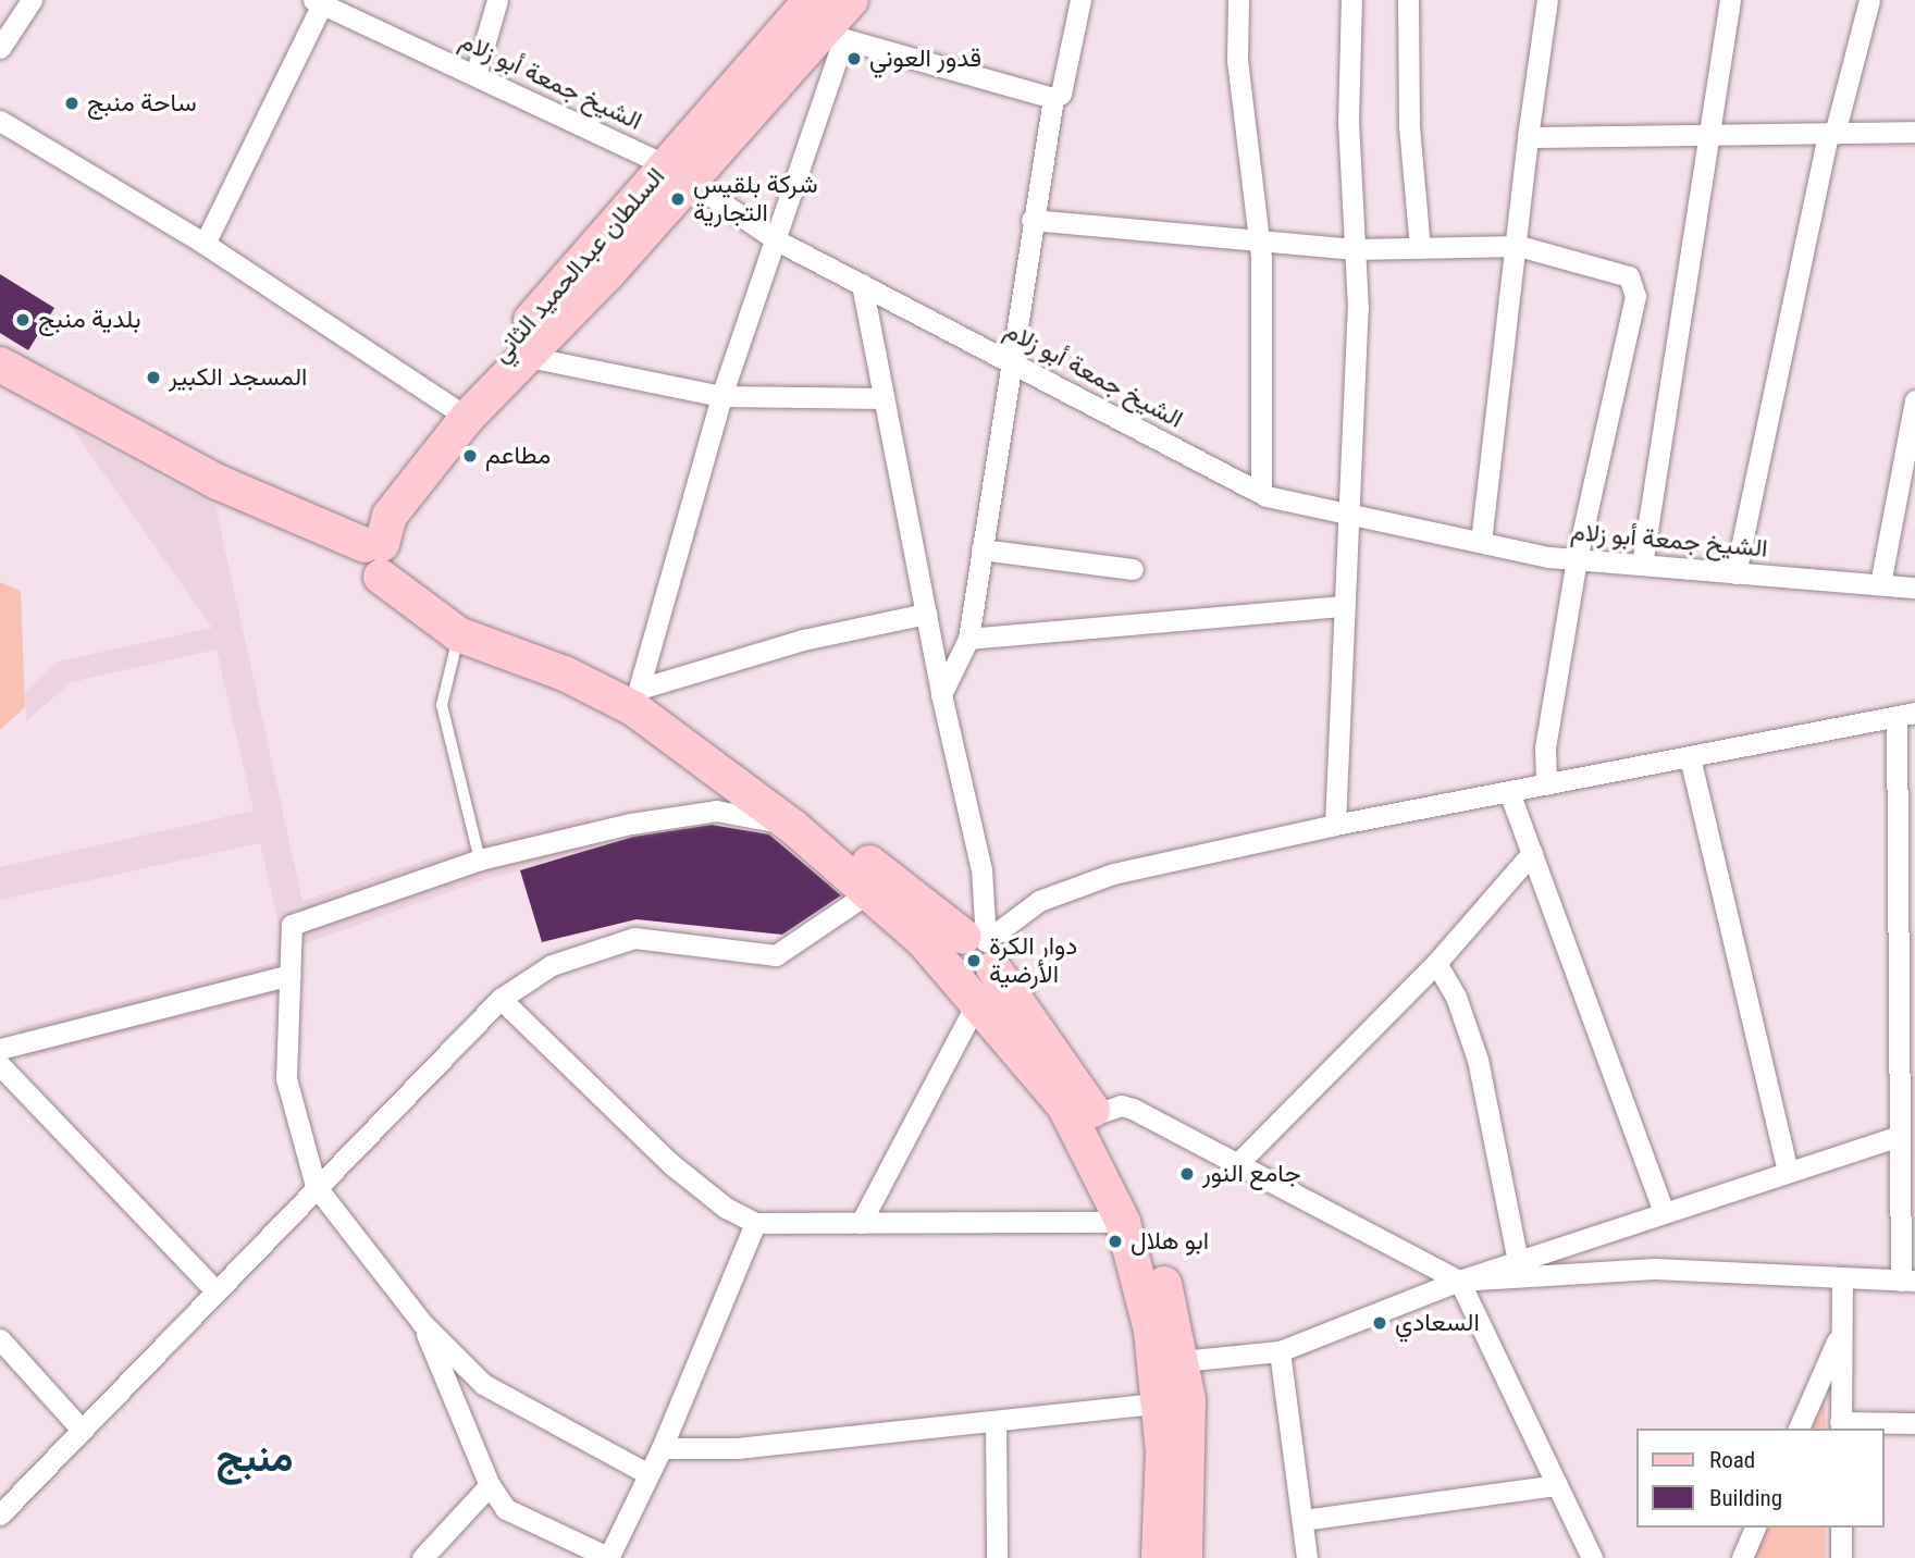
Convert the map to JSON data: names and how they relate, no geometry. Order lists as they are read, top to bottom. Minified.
{"streets":{"main road":["السلطان عبدالحميد الثاني"],"street":["الشيخ جمعة أبو زلام"]},"crossings":[["الشيخ جمعة أبو زلام","السلطان عبدالحميد الثاني"]],"districts":["منبج"],"places":["قدور العوني","ساحة منبج","شركة بلقيس التجارية","بلدية منبج","المسجد الكبير","مطاعم","دوار الكرة الأرضية","جامع النور","ابو هلال","السعادي"],"legend":["Road","Building"]}
